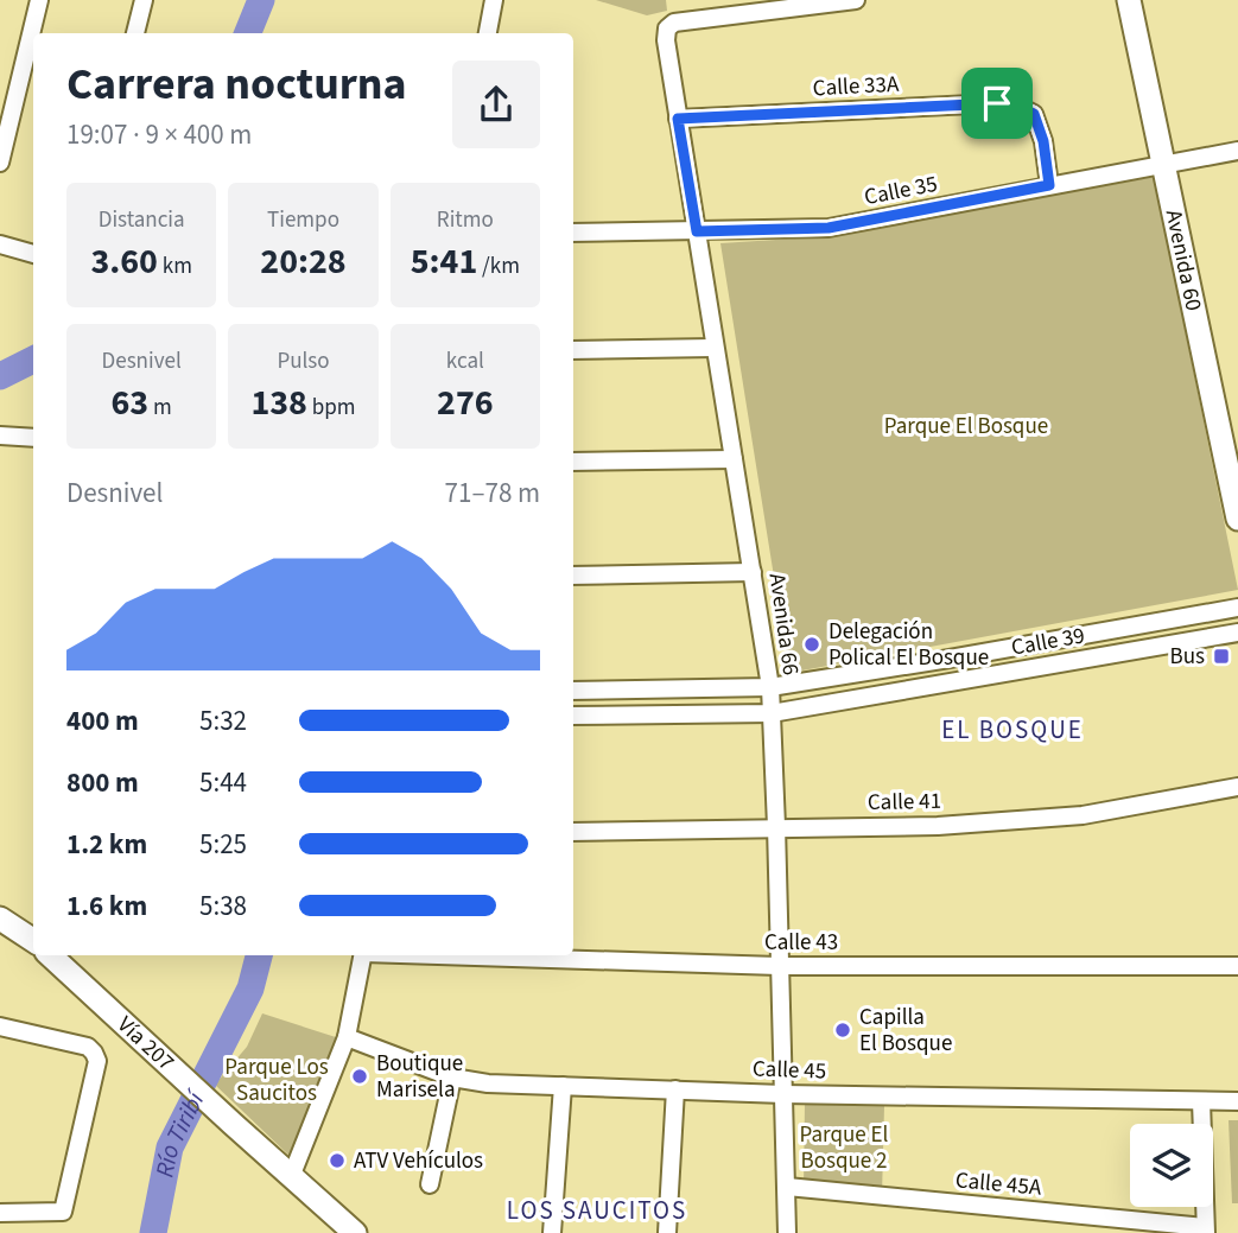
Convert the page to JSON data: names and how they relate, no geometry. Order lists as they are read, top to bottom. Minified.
{"streets":{"street":["Calle 33A","Calle 35","Avenida 60","Avenida 66","Calle 39","Calle 41","Calle 43","Vía 207","Calle 45","Calle 45A"]},"crossings":[["Calle 33A","Calle 35"],["Calle 33A","Avenida 66"],["Calle 35","Avenida 60"],["Calle 35","Avenida 66"],["Avenida 66","Calle 39"],["Avenida 66","Calle 41"],["Avenida 66","Calle 43"],["Avenida 66","Calle 45"],["Avenida 66","Calle 45A"]],"districts":["EL BOSQUE","LOS SAUCITOS"],"water":["Río Tiribí"],"parks":["Parque El Bosque","Parque Los Saucitos","Parque El Bosque 2"],"places":{"other":["Delegación Polical El Bosque","Capilla El Bosque","Boutique Marisela","ATV Vehículos"],"transit":["Bus"]},"page":{"heading":["Carrera nocturna","19:07 · 9 × 400 m"],"stats":[["Distancia","3.60 km"],["Tiempo","20:28"],["Ritmo","5:41 /km"],["Desnivel","63 m"],["Pulso","138 bpm"],["kcal","276"]],"chart":["Desnivel","71–78 m"],"list":[{"name":"400 m","note":"5:32"},{"name":"800 m","note":"5:44"},{"name":"1.2 km","note":"5:25"},{"name":"1.6 km","note":"5:38"}]}}
